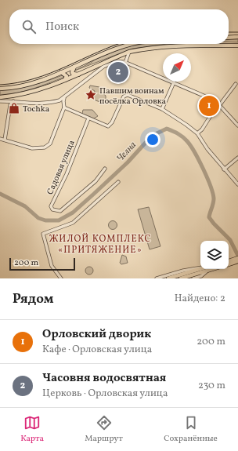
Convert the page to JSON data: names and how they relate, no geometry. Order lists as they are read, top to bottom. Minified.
{"streets":{"street":["Садовая улица"]},"districts":["ЖИЛОЙ КОМПЛЕКС «ПРИТЯЖЕНИЕ»"],"water":["Челна"],"places":{"place":["Павшим воинам посёлка Орловка"],"shop":["Tochka"]},"scale_bar":"200 m","north":"top right","page":{"search":"Поиск","pins":["2","1"],"scale":"200 m","heading":["Рядом","Найдено: 2"],"list":[{"mark":"1","name":"Орловский дворик","note":"Кафе · Орловская улица","value":"200 m"},{"mark":"2","name":"Часовня водосвятная","note":"Церковь · Орловская улица","value":"230 m"}],"nav":["Карта","Маршрут","Сохранённые"]}}
